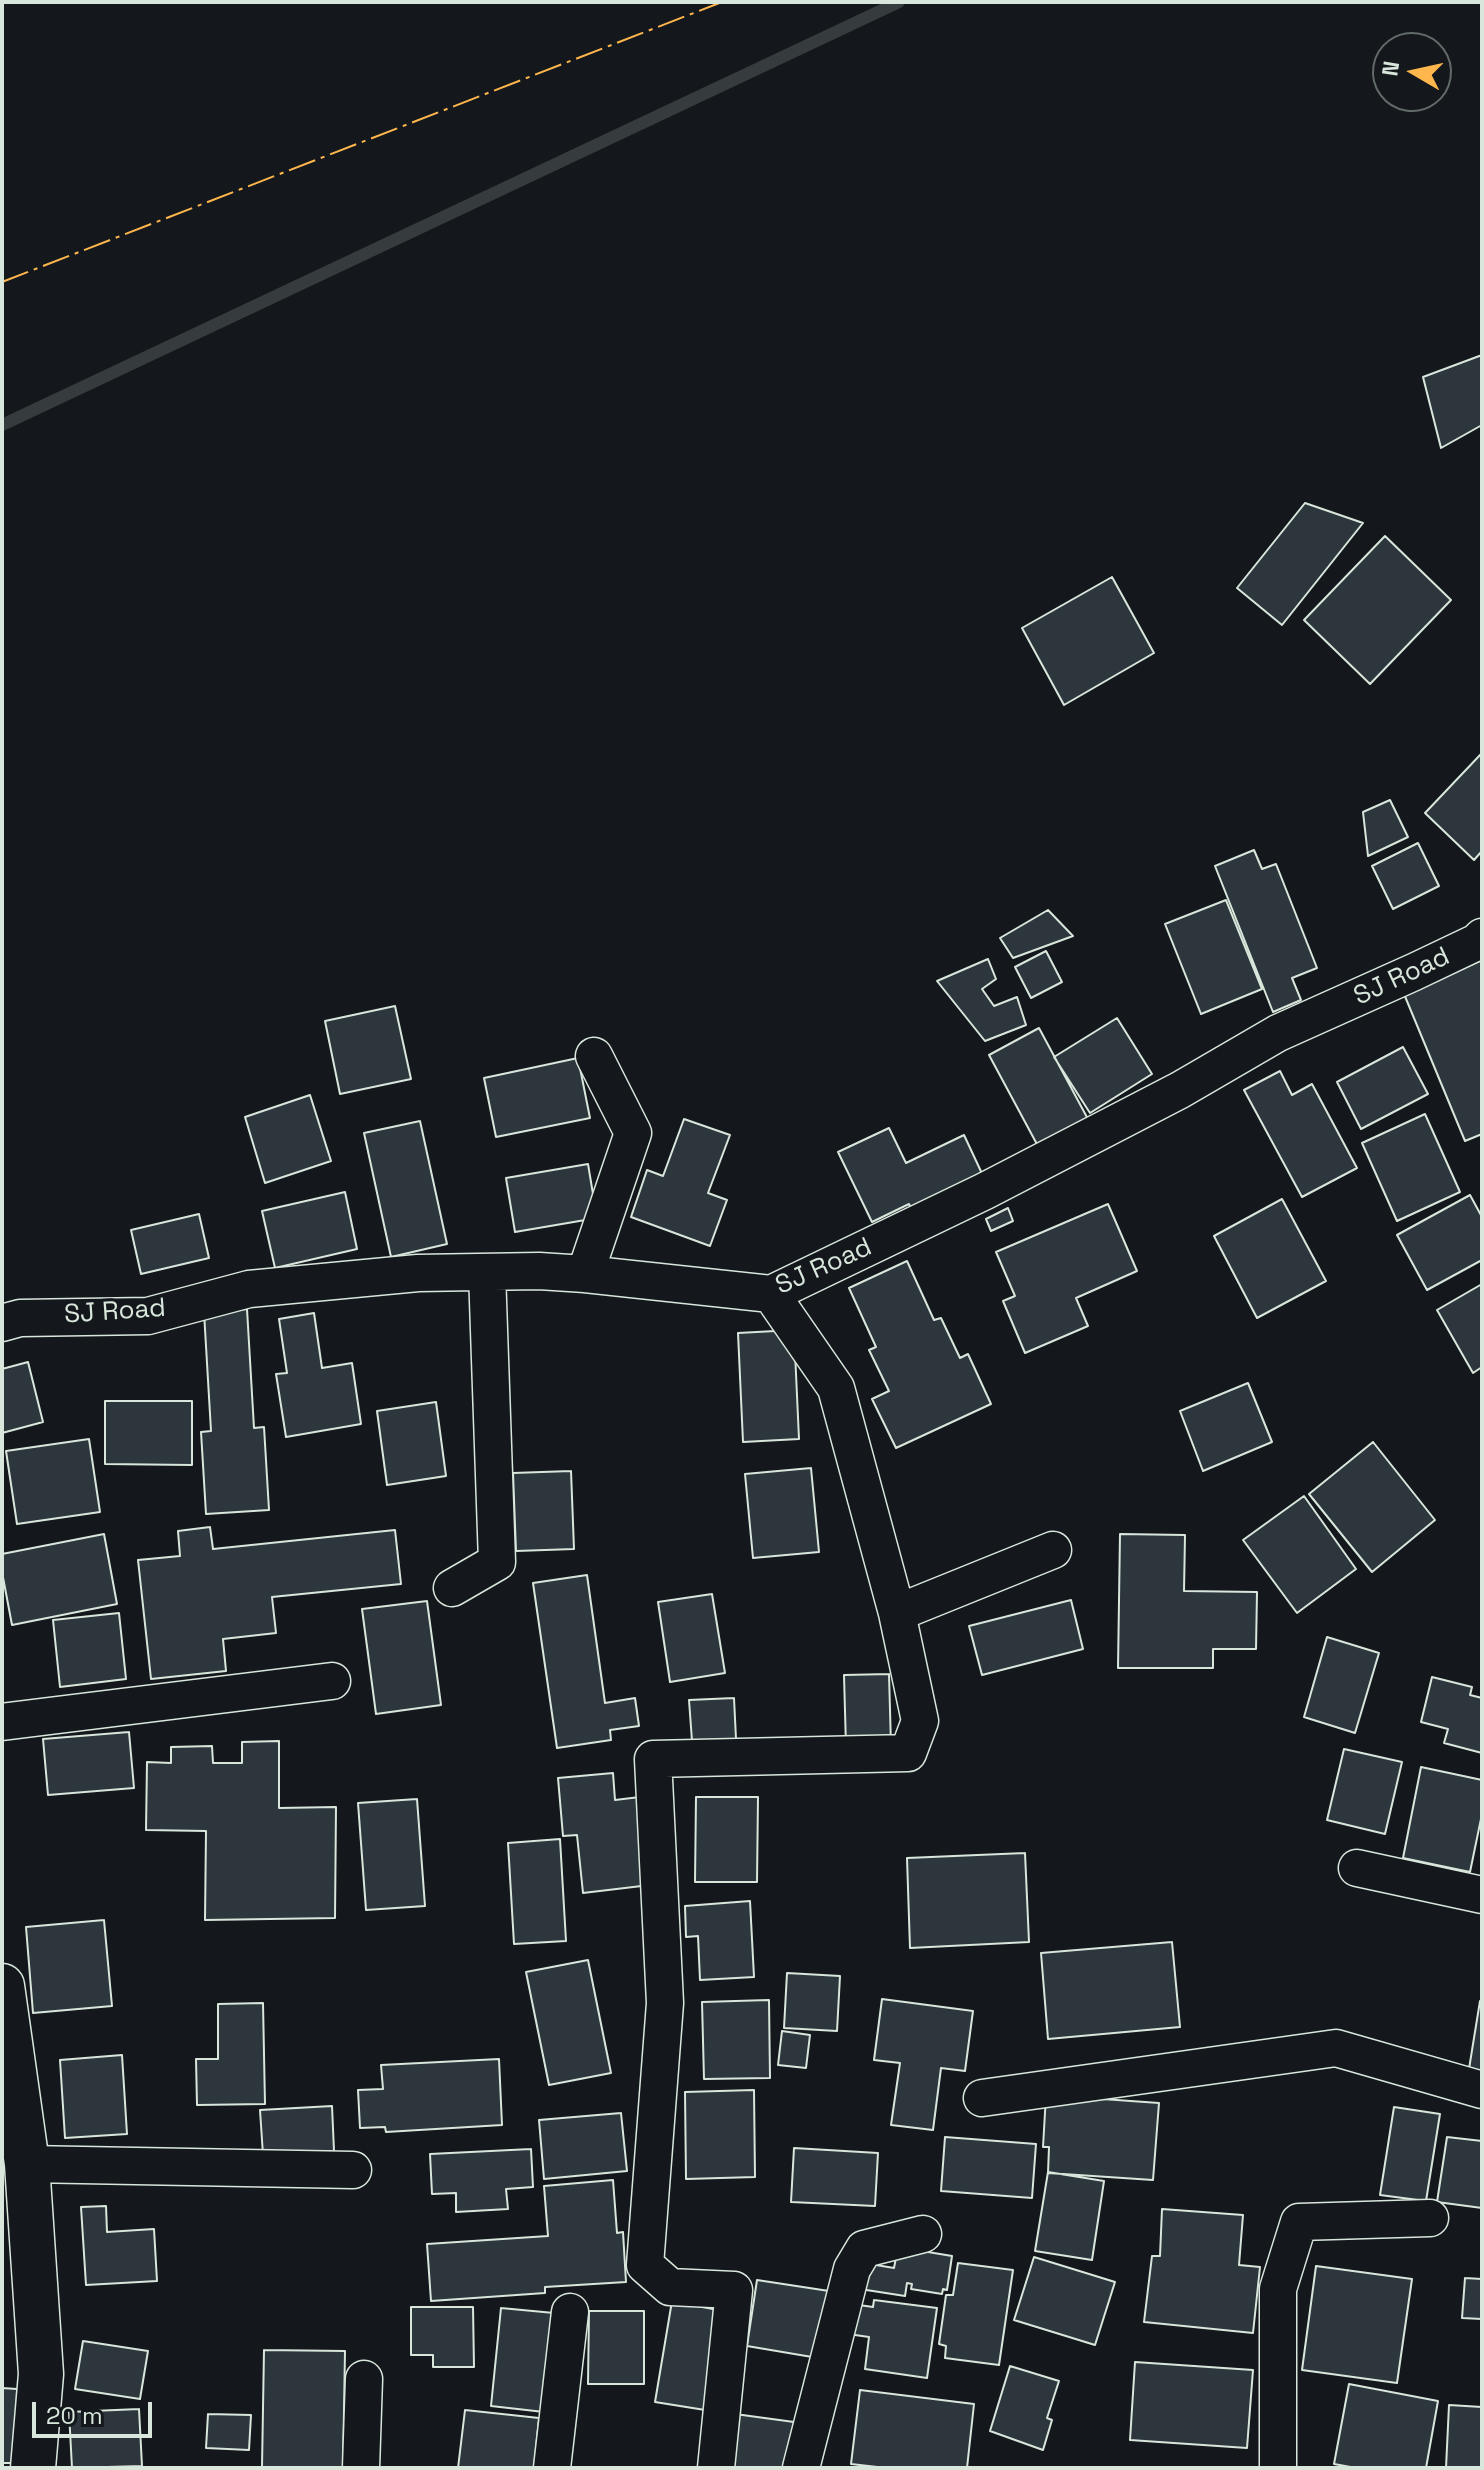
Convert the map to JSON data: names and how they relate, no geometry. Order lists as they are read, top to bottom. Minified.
{"streets":{"street":["SJ Road"]},"scale_bar":"20 m","north":"left"}
